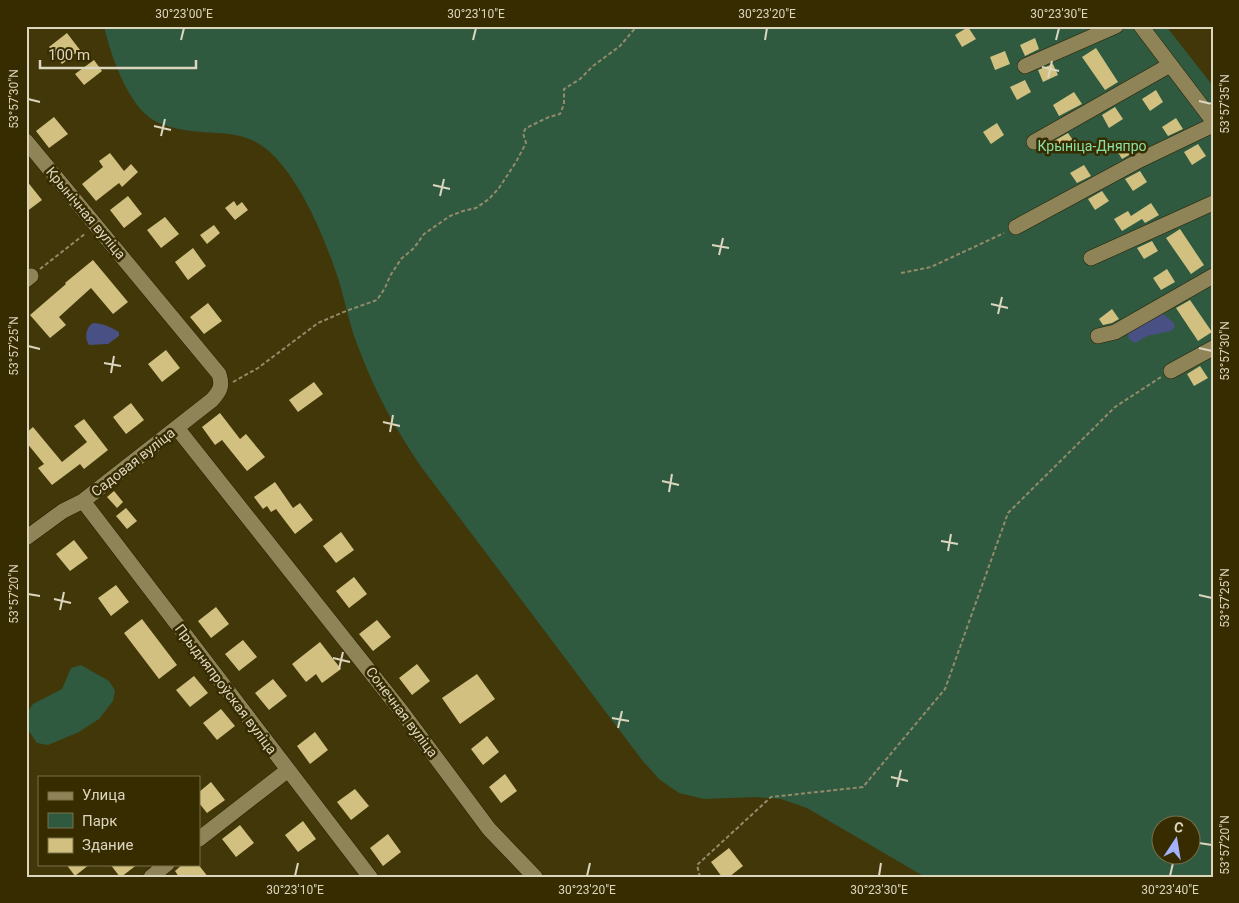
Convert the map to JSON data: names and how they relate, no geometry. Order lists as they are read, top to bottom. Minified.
{"streets":{"street":["Крынічная вуліца","Садовая вуліца","Прыдняпроўская вуліца","Сонечная вуліца"]},"crossings":[["Крынічная вуліца","Садовая вуліца"],["Садовая вуліца","Прыдняпроўская вуліца"],["Садовая вуліца","Сонечная вуліца"]],"parks":["Крыніца-Дняпро"],"legend":["Улица","Парк","Здание"],"scale_bar":"100 m","north":"top","coordinates":["30°23'00\"E","30°23'10\"E","30°23'20\"E","30°23'30\"E","53°57'30\"N","53°57'35\"N","53°57'25\"N","53°57'20\"N","30°23'40\"E"]}
